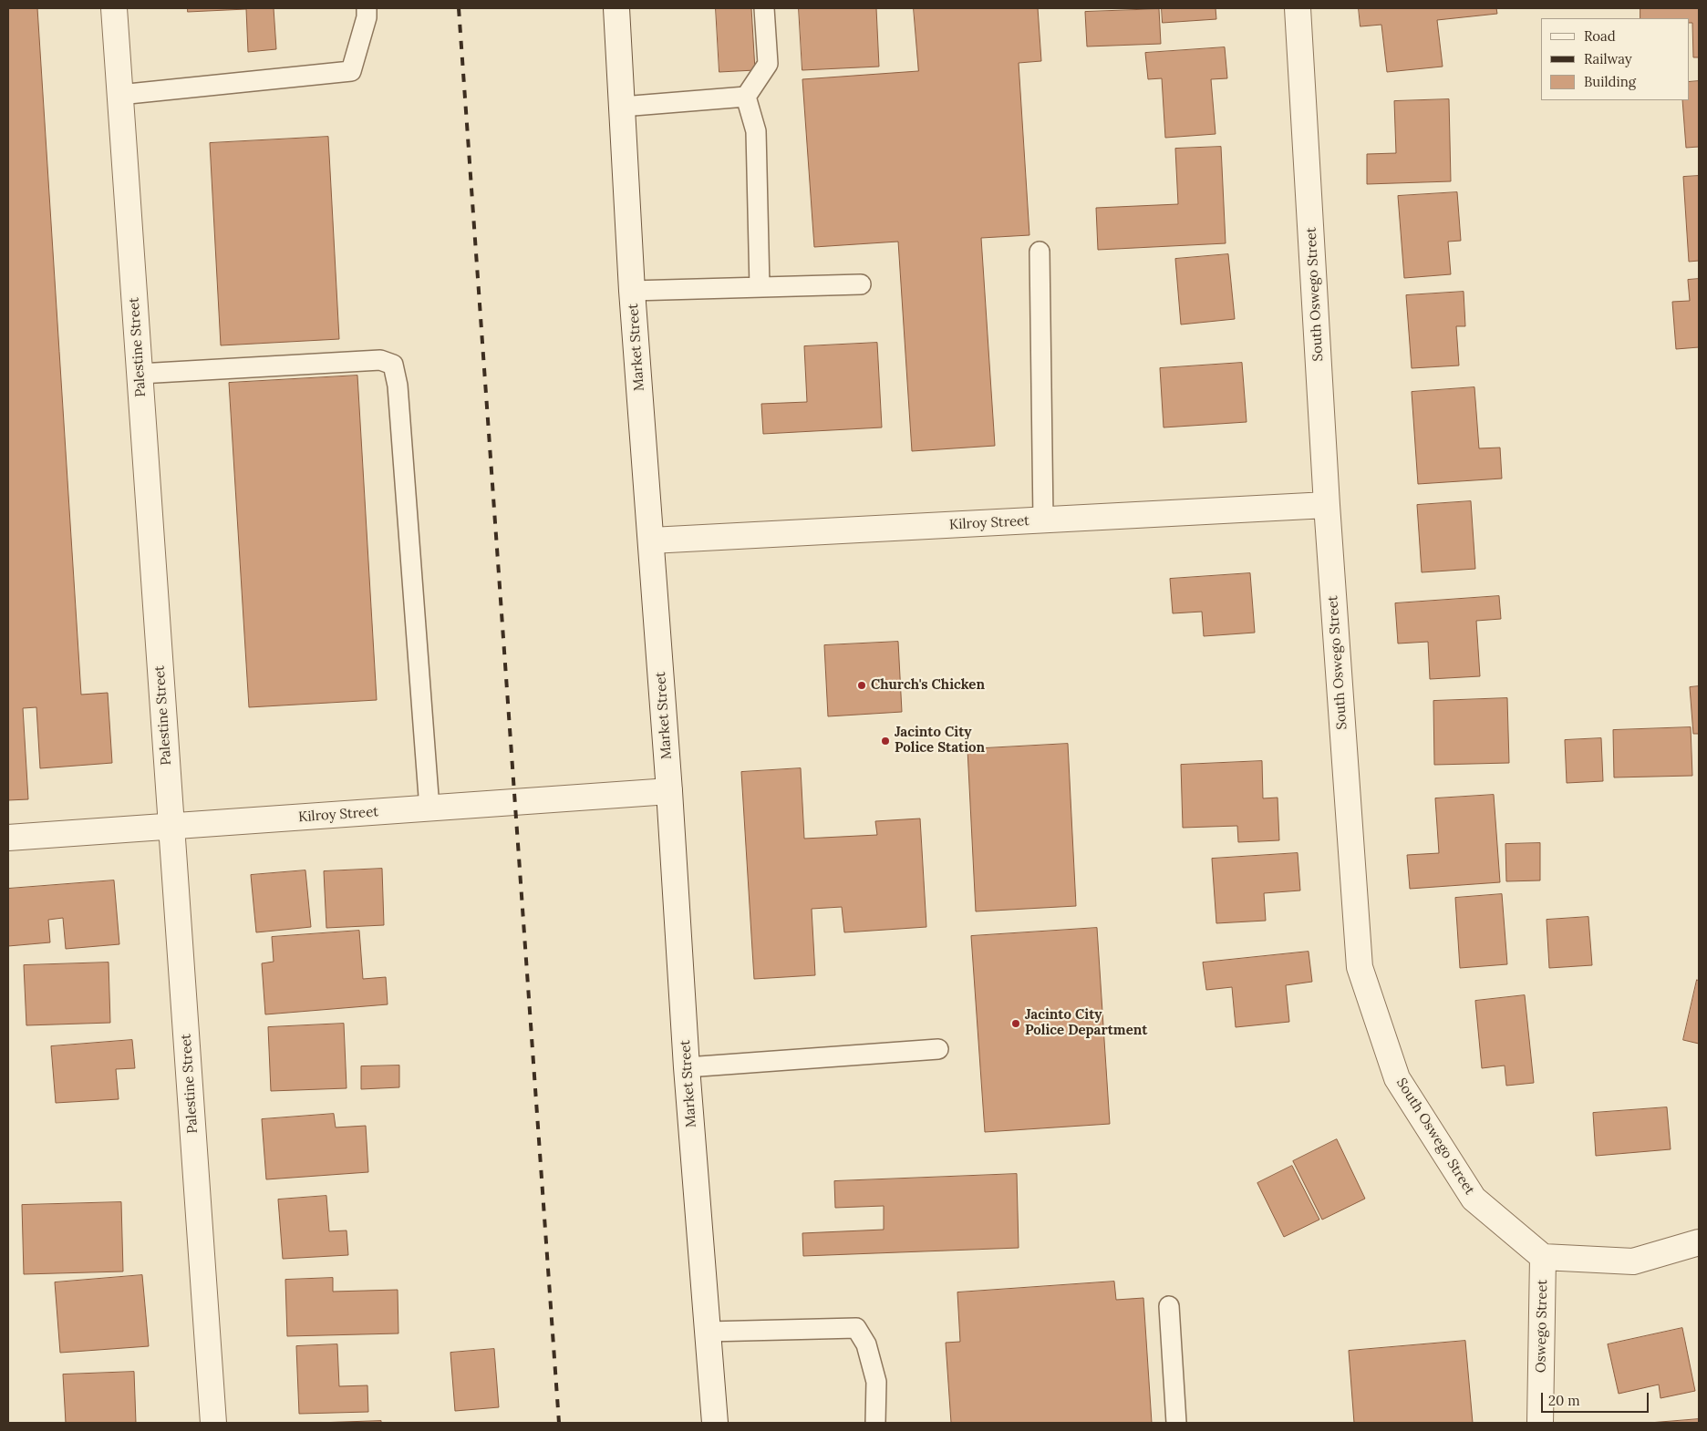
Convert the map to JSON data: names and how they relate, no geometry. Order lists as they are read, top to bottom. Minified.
{"streets":{"street":["South Oswego Street","Palestine Street","Market Street","Kilroy Street","Oswego Street"]},"crossings":[["South Oswego Street","Kilroy Street"],["South Oswego Street","Oswego Street"],["Palestine Street","Kilroy Street"],["Market Street","Kilroy Street"]],"places":["Church's Chicken","Jacinto City Police Station","Jacinto City Police Department"],"legend":["Road","Railway","Building"],"scale_bar":"20 m"}
